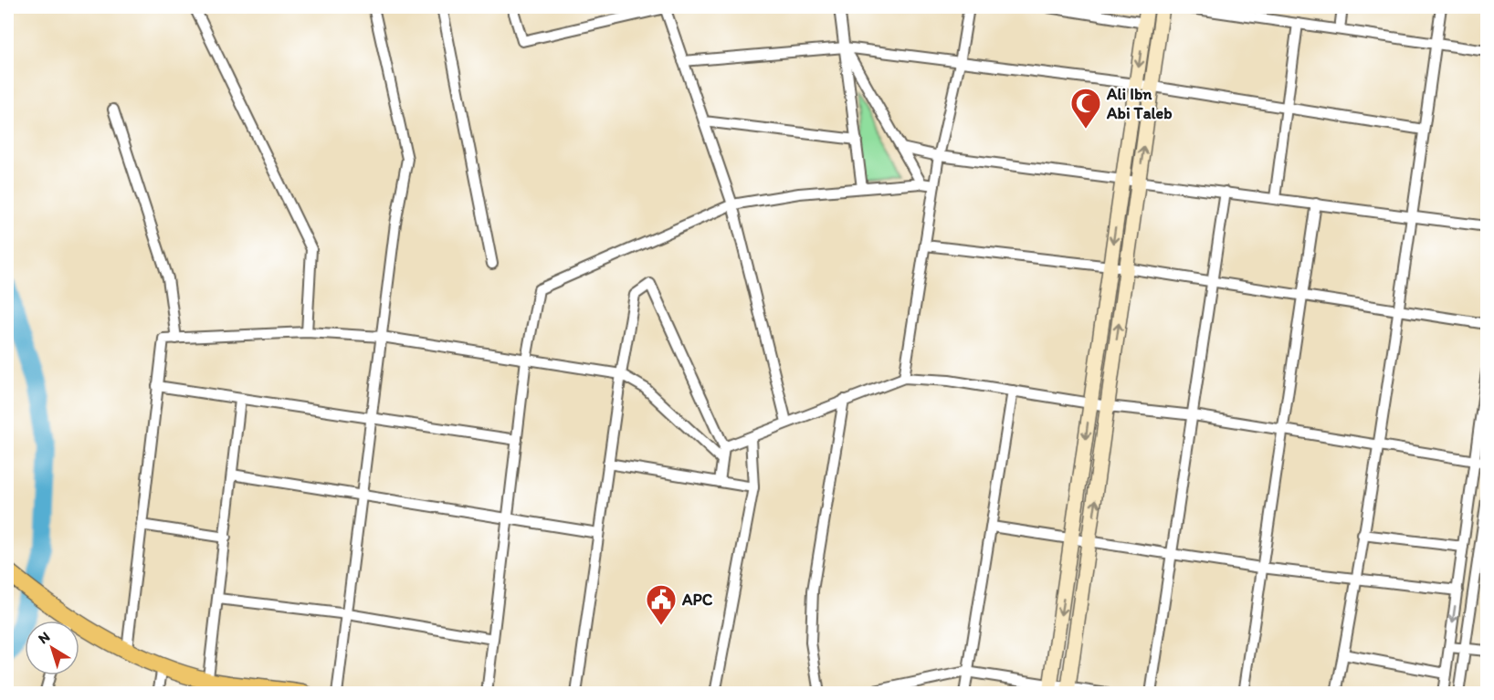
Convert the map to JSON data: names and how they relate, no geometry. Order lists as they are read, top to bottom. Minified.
{"places":{"mosque":["Ali Ibn Abi Taleb"],"public building":["APC"]},"north":"top left"}
